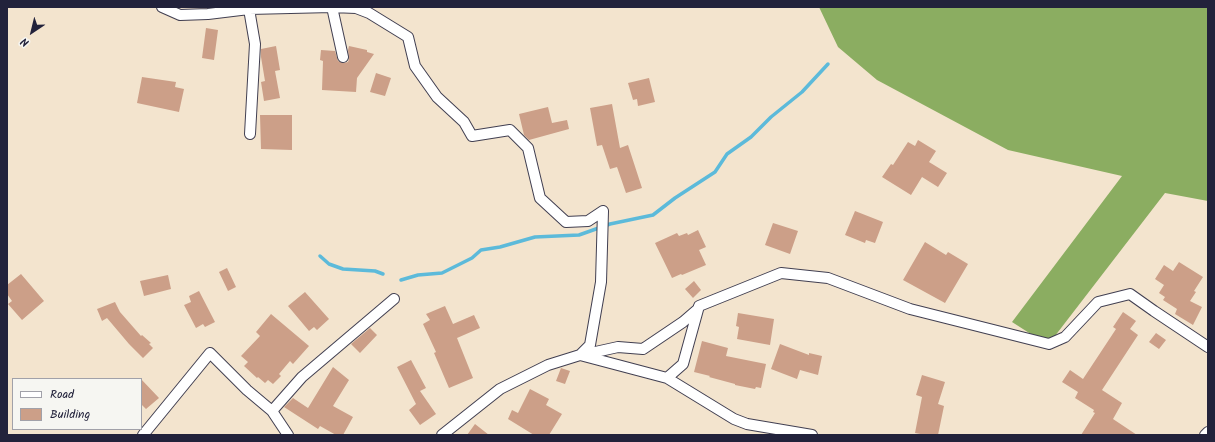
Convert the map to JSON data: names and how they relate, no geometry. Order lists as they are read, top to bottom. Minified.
{"legend":["Road","Building"],"north":"bottom left"}
